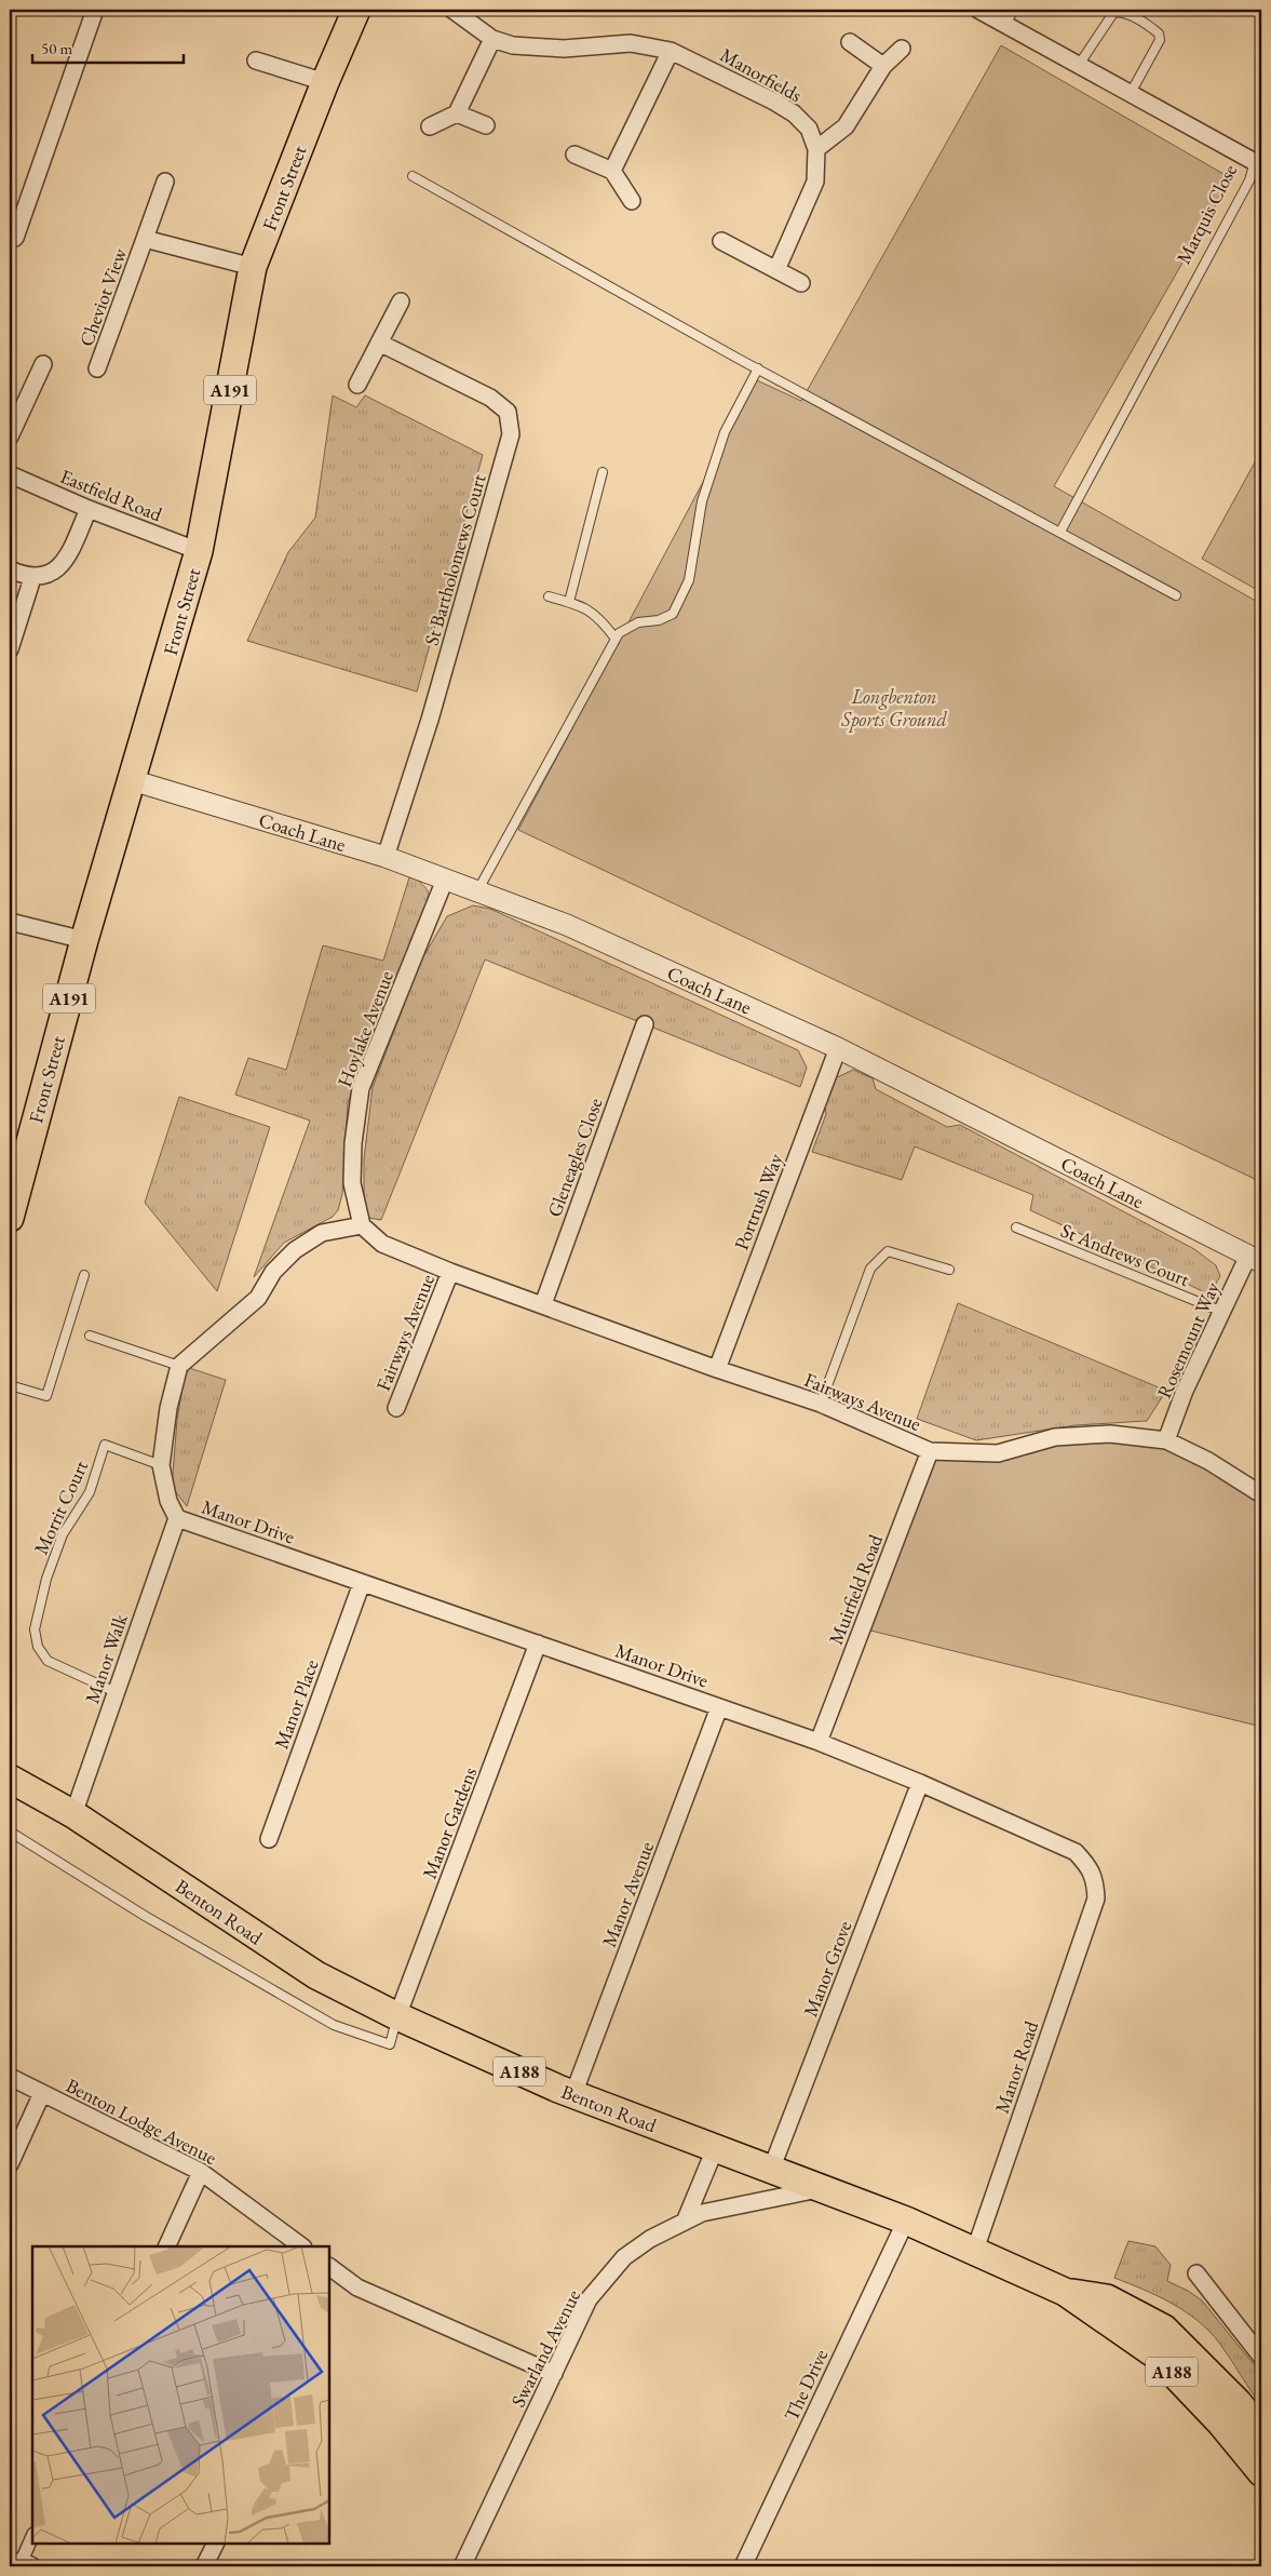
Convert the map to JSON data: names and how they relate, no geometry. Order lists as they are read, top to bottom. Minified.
{"streets":{"main road":["Front Street","A191","Benton Road","A188"],"street":["Manorfields","Marquis Close","Cheviot View","Eastfield Road","St Bartholomews Court","Coach Lane","Hoylake Avenue","Gleneagles Close","Portrush Way","Fairways Avenue","Rosemount Way","Manor Drive","Muirfield Road","Manor Walk","Manor Place","Manor Gardens","Manor Avenue","Manor Grove","Manor Road","Benton Lodge Avenue","Swarland Avenue","The Drive"],"lane":["St Andrews Court","Morrit Court"]},"crossings":[["Front Street","Cheviot View"],["Front Street","Eastfield Road"],["Front Street","Coach Lane"],["St Bartholomews Court","Coach Lane"],["Coach Lane","Hoylake Avenue"],["Coach Lane","Portrush Way"],["Coach Lane","Rosemount Way"],["Hoylake Avenue","Fairways Avenue"],["Gleneagles Close","Fairways Avenue"],["Portrush Way","Fairways Avenue"],["St Andrews Court","Rosemount Way"],["Fairways Avenue","Rosemount Way"],["Fairways Avenue","Muirfield Road"],["Morrit Court","Manor Walk"],["Manor Drive","Muirfield Road"],["Manor Drive","Manor Walk"],["Manor Drive","Manor Place"],["Manor Drive","Manor Gardens"],["Manor Drive","Manor Avenue"],["Manor Drive","Manor Grove"],["Manor Drive","Manor Road"],["Manor Walk","Benton Road"],["Manor Gardens","Benton Road"],["Manor Avenue","Benton Road"],["Benton Road","Manor Grove"],["Benton Road","Manor Road"],["Benton Road","Swarland Avenue"],["Benton Road","The Drive"]],"parks":["Longbenton Sports Ground"],"scale_bar":"50 m"}
